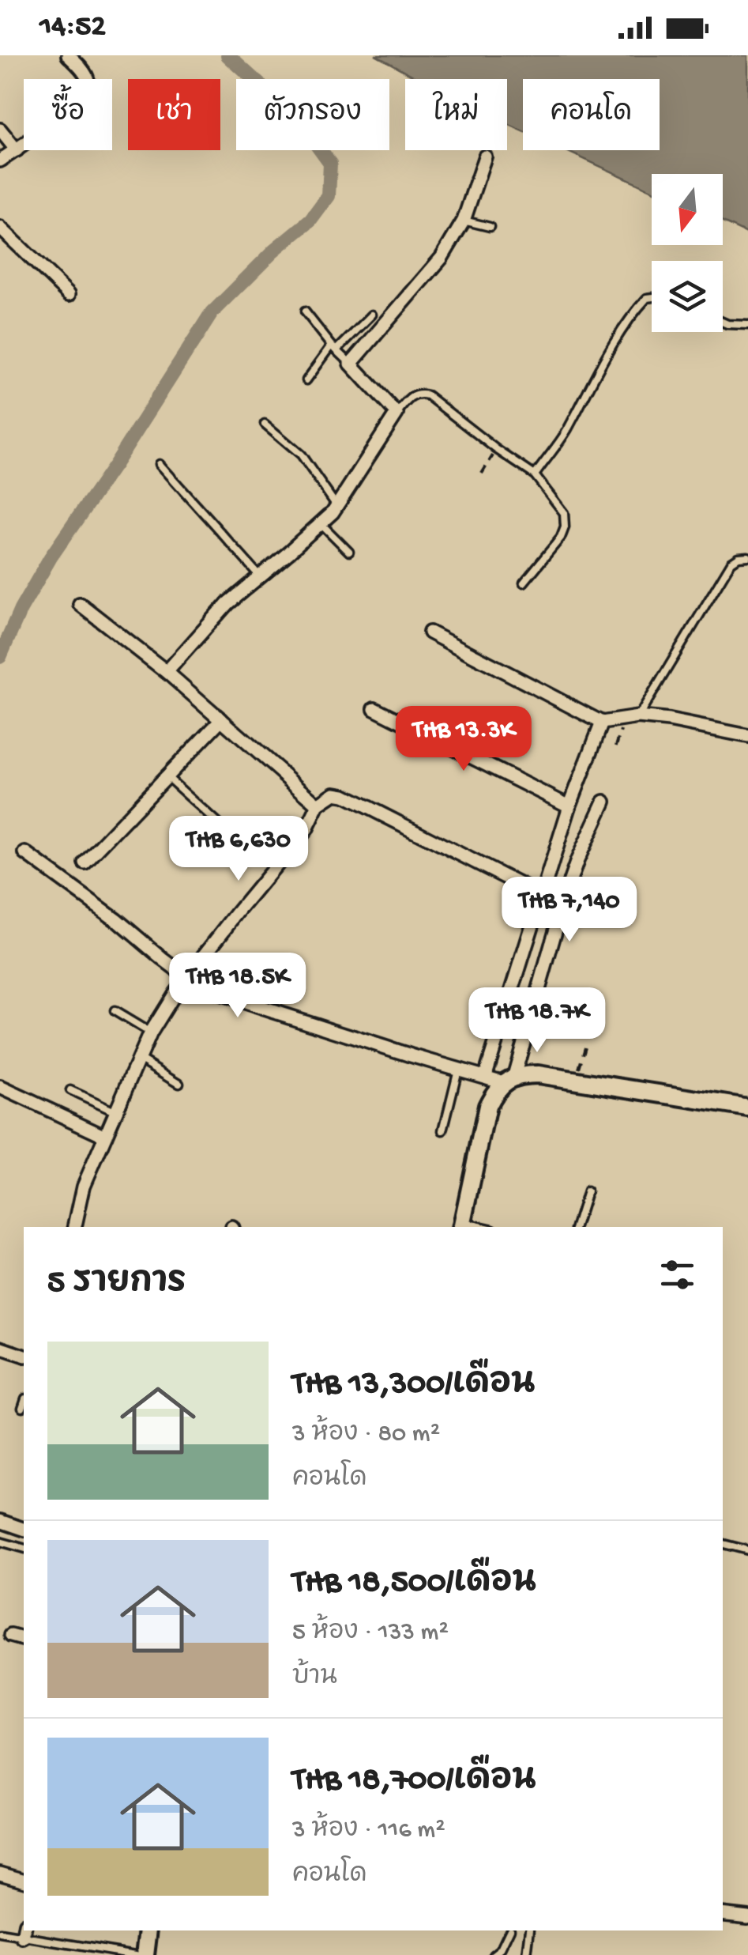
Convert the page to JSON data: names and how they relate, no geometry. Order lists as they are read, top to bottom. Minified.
{"north":"bottom","page":{"status":"14:52","chip":["ซื้อ","เช่า","ตัวกรอง","ใหม่","คอนโด"],"price":["THB 13.3K","THB 6,630","THB 7,140","THB 18.5K","THB 18.7K"],"heading":"5 รายการ","list":[{"name":"THB 13,300/เดือน","note":"3 ห้อง · 80 m² · คอนโด"},{"name":"THB 18,500/เดือน","note":"5 ห้อง · 133 m² · บ้าน"},{"name":"THB 18,700/เดือน","note":"3 ห้อง · 116 m² · คอนโด"}]}}
